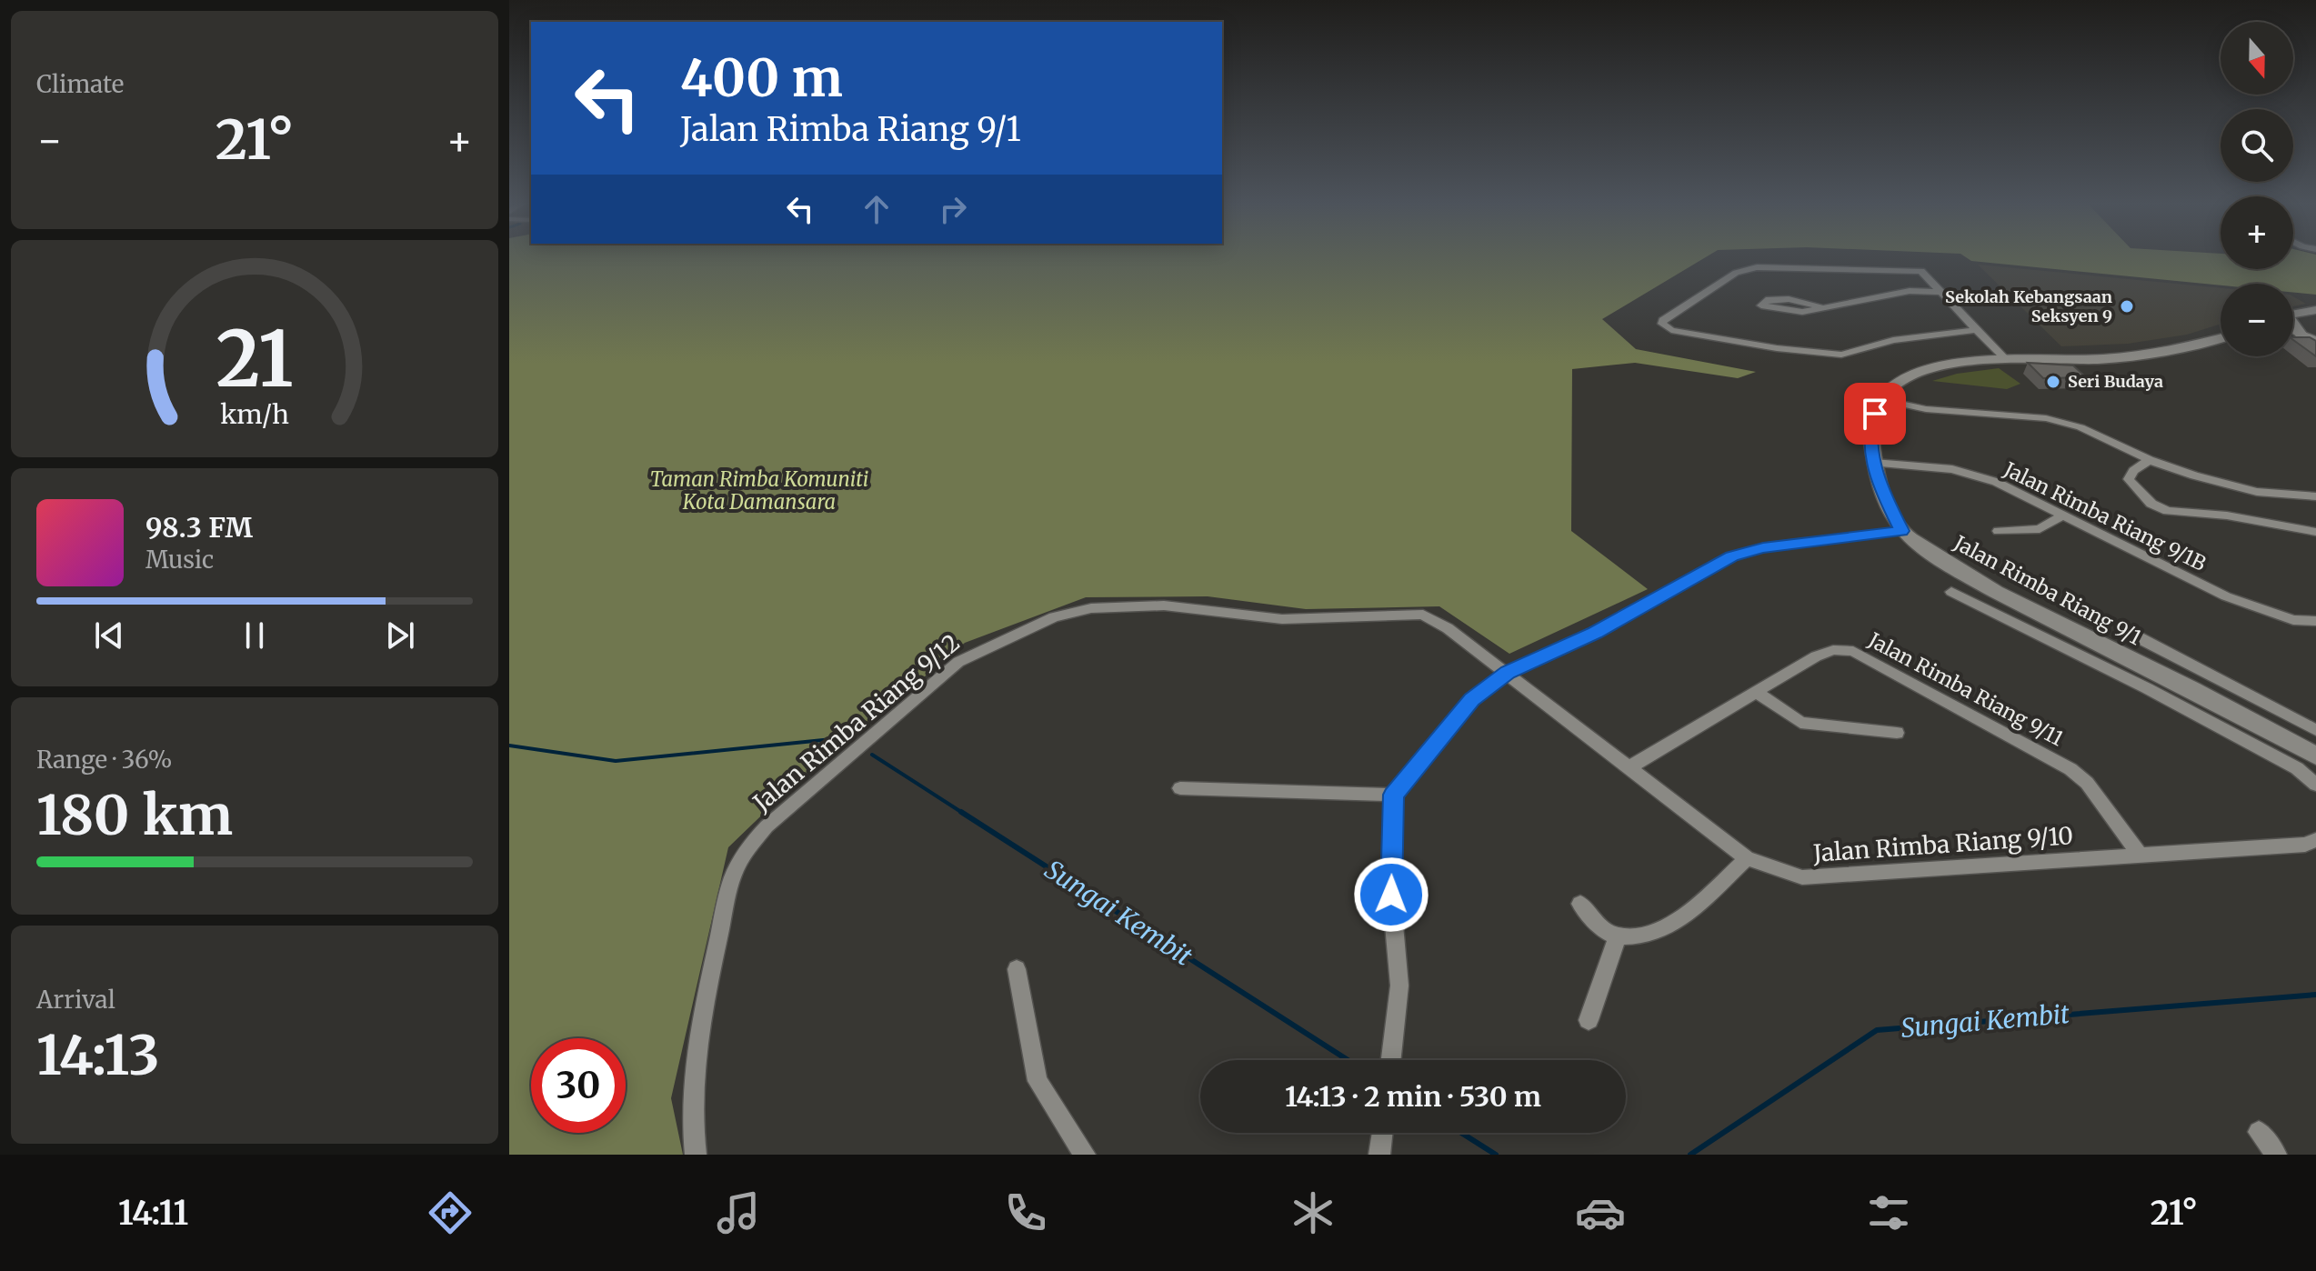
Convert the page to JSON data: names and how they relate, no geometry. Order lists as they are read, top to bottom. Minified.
{"streets":{"street":["Jalan Rimba Riang 9/1B","Jalan Rimba Riang 9/1","Jalan Rimba Riang 9/11","Jalan Rimba Riang 9/12","Jalan Rimba Riang 9/10"]},"crossings":[["Jalan Rimba Riang 9/1B","Jalan Rimba Riang 9/1"],["Jalan Rimba Riang 9/11","Jalan Rimba Riang 9/10"],["Jalan Rimba Riang 9/12","Jalan Rimba Riang 9/10"]],"water":["Sungai Kembit"],"parks":["Taman Rimba Komuniti Kota Damansara"],"places":["Sekolah Kebangsaan Seksyen 9","Seri Budaya"],"north":"bottom","page":{"tile":["Climate",["Range · 36%","180 km"],["Arrival","14:13"]],"map_buttons":["+","−"],"turn":["400 m","Jalan Rimba Riang 9/1"],"heat":["−","21°","+"],"song":["98.3 FM","Music"],"limit":"30","trip":"14:13 · 2 min · 530 m","tabs":["14:11","21°"],"gauge":["21","km/h"]}}
